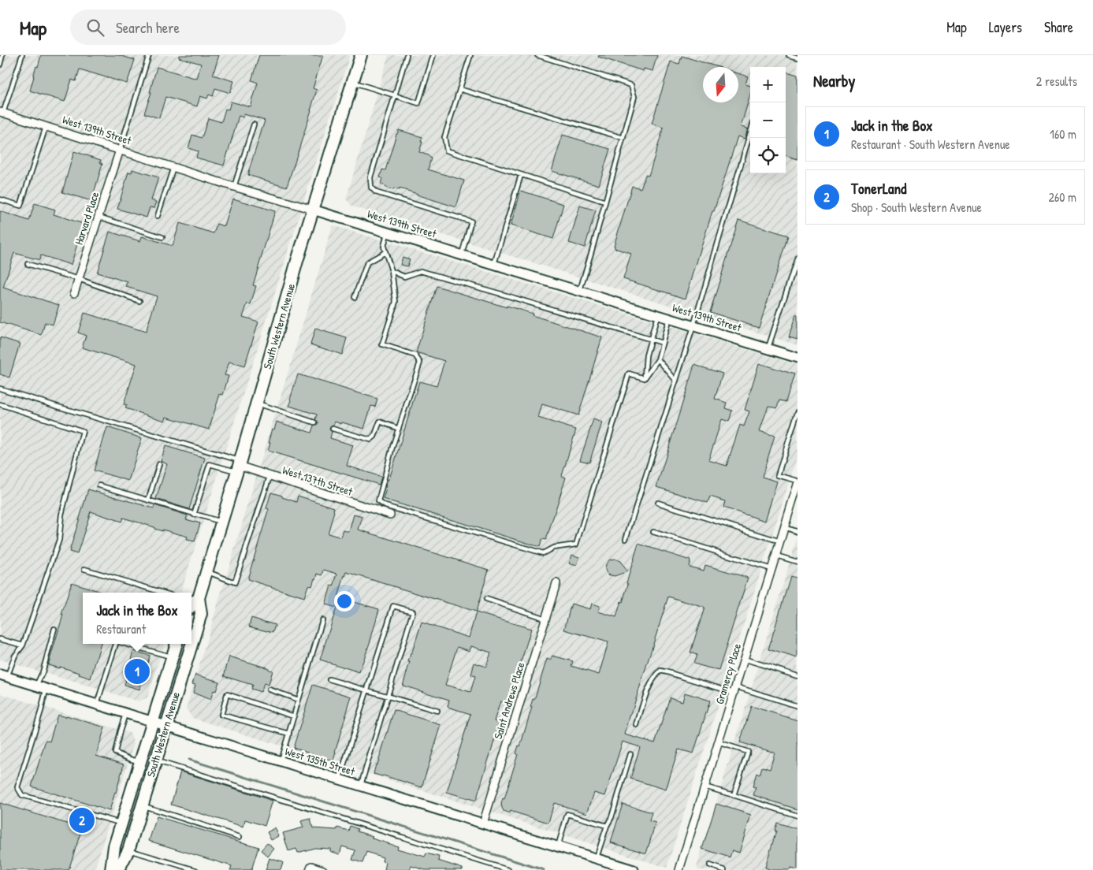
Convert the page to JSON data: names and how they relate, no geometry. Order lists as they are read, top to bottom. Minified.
{"streets":{"main road":["South Western Avenue"],"street":["West 139th Street","Harvard Place","West 137th Street","Gramercy Place","Saint Andrews Place","West 135th Street"]},"crossings":[["West 139th Street","Harvard Place"],["West 139th Street","South Western Avenue"],["South Western Avenue","West 137th Street"],["South Western Avenue","West 135th Street"],["Saint Andrews Place","West 135th Street"]],"north":"bottom","page":{"header":"Map","search":"Search here","nav":["Map","Layers","Share"],"heading":["Nearby","2 results"],"map_buttons":["+","−"],"list":[{"mark":"1","name":"Jack in the Box","note":"Restaurant · South Western Avenue","value":"160 m"},{"mark":"2","name":"TonerLand","note":"Shop · South Western Avenue","value":"260 m"}],"popup":["Jack in the Box","Restaurant"],"pins":["1","2"]}}
